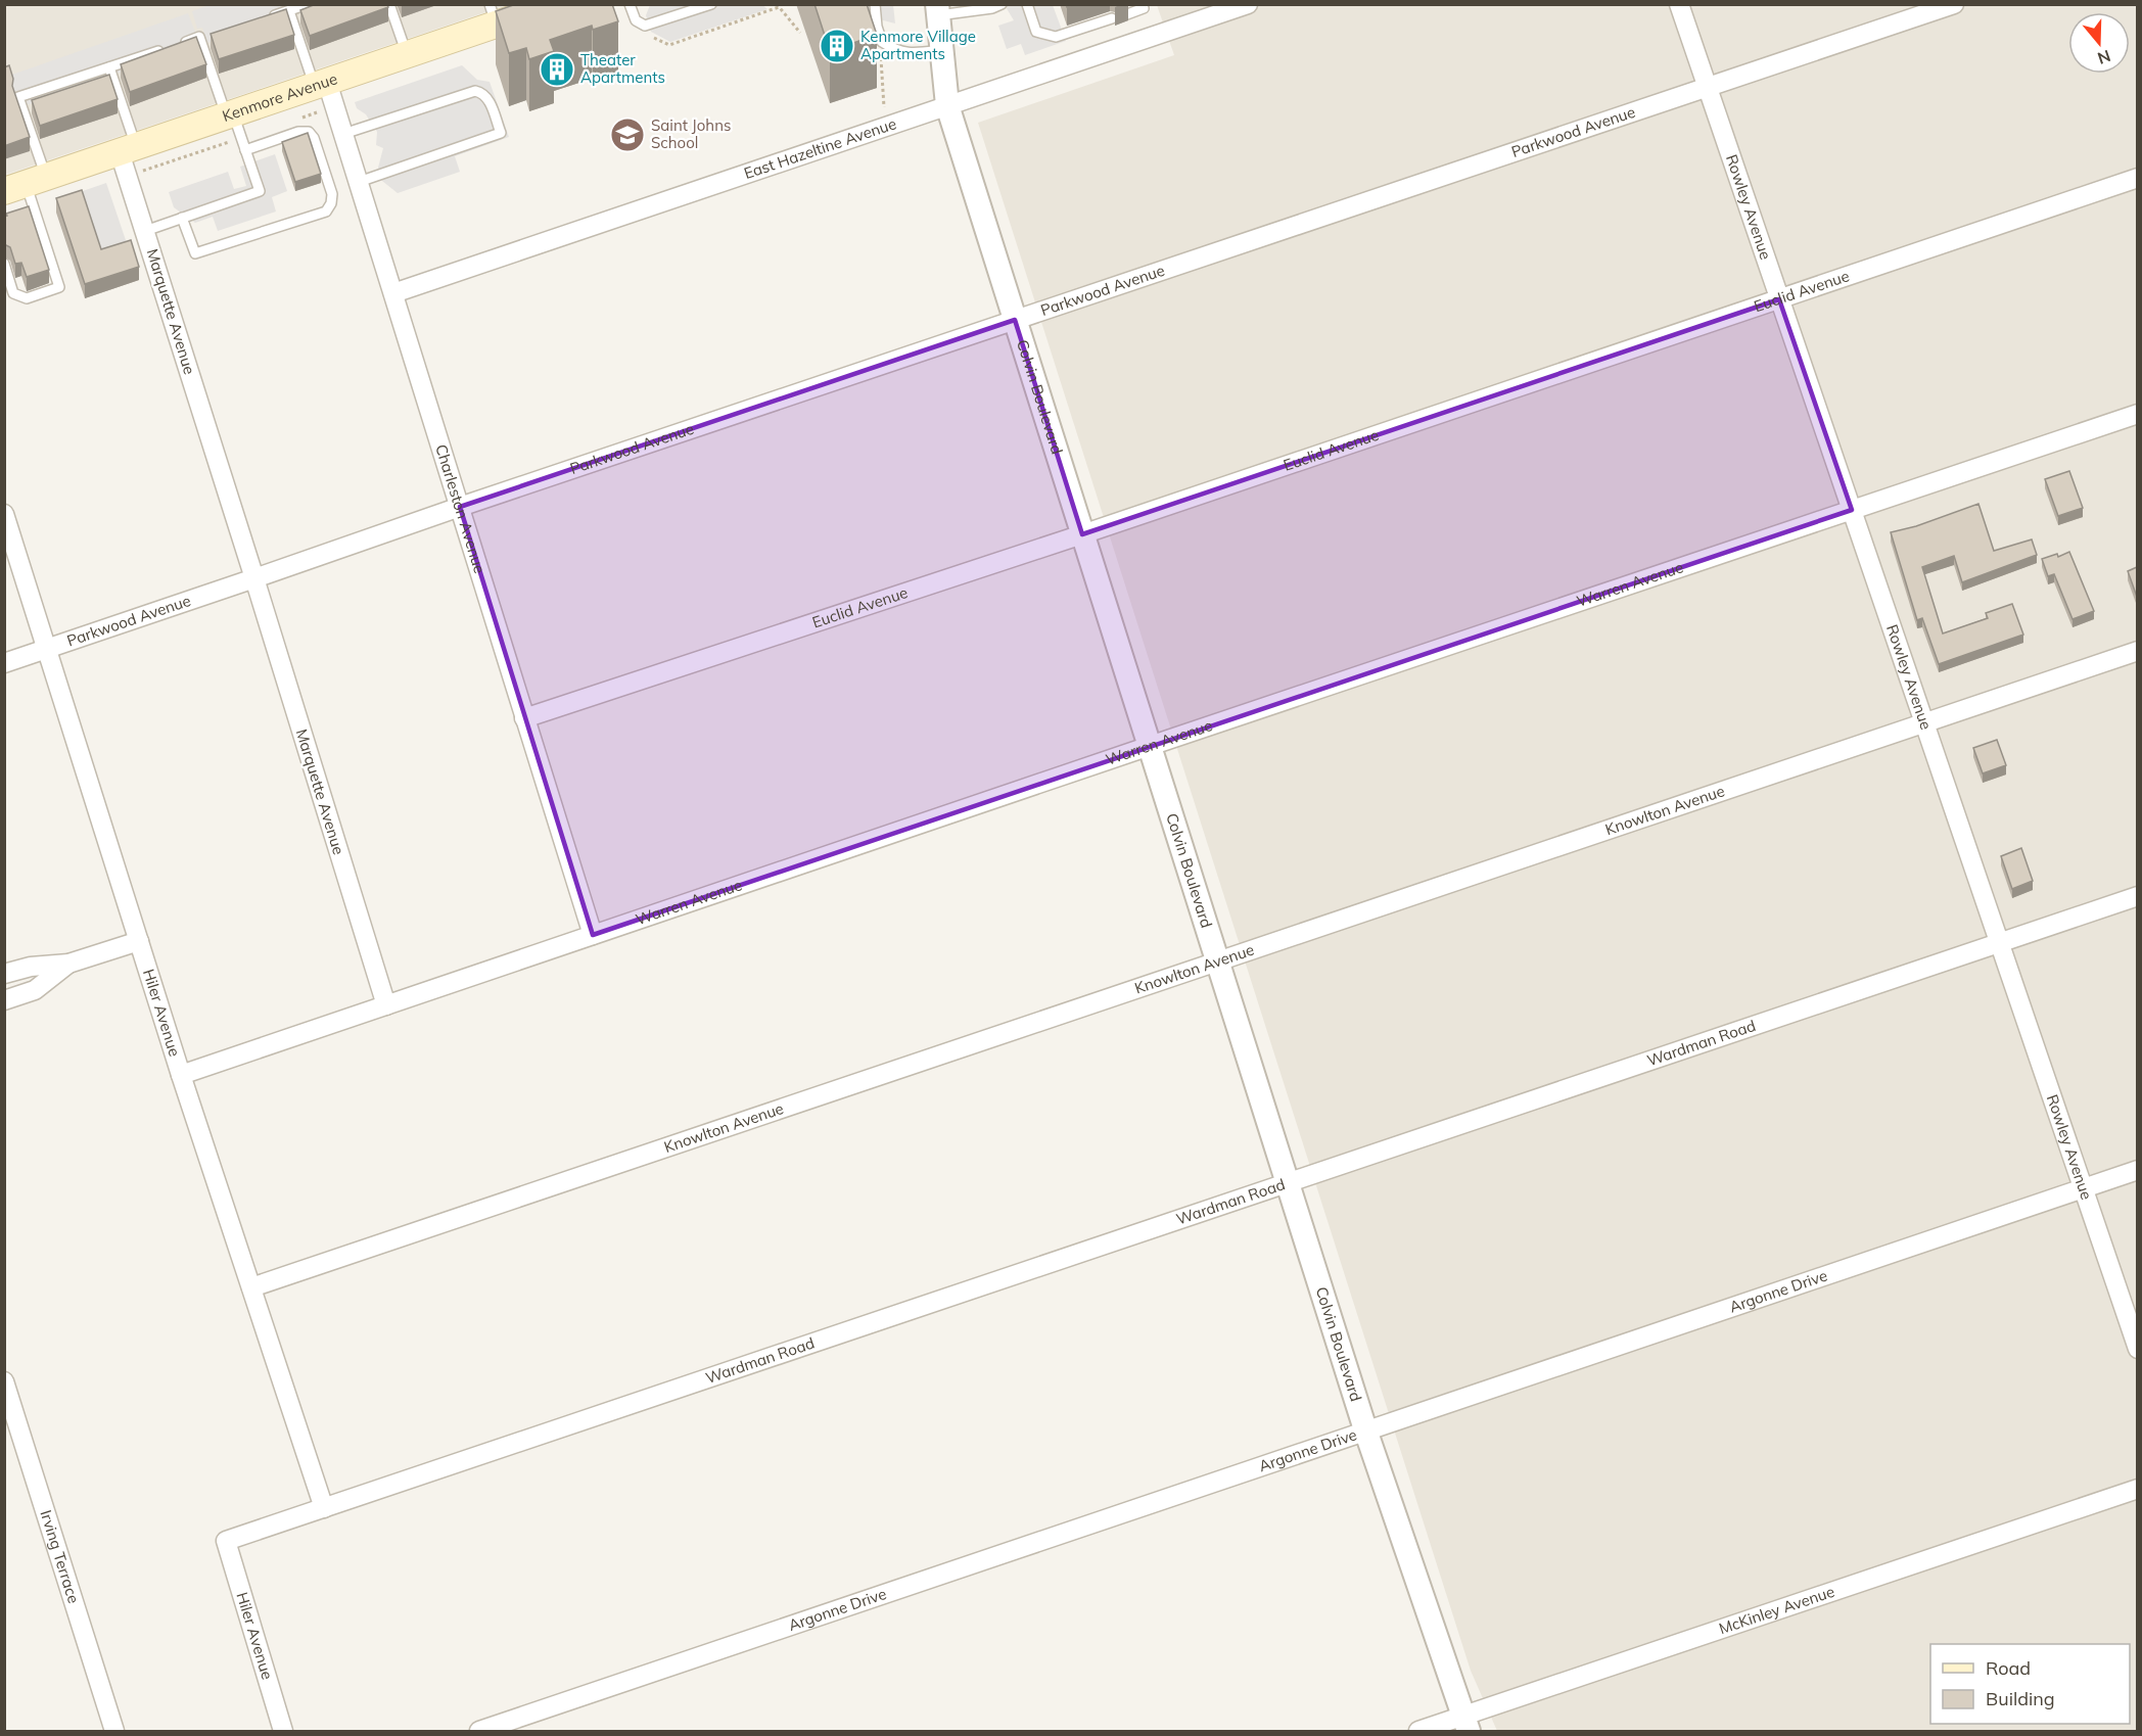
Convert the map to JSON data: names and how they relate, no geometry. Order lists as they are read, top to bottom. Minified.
{"streets":{"main road":["Kenmore Avenue"],"street":["Parkwood Avenue","East Hazeltine Avenue","Rowley Avenue","Euclid Avenue","Marquette Avenue","Colvin Boulevard","Charleston Avenue","Warren Avenue","Knowlton Avenue","Hiler Avenue","Wardman Road","Argonne Drive","Irving Terrace","McKinley Avenue"]},"crossings":[["Kenmore Avenue","Marquette Avenue"],["Kenmore Avenue","Charleston Avenue"],["Parkwood Avenue","Rowley Avenue"],["Parkwood Avenue","Marquette Avenue"],["Parkwood Avenue","Colvin Boulevard"],["Parkwood Avenue","Charleston Avenue"],["Parkwood Avenue","Hiler Avenue"],["East Hazeltine Avenue","Colvin Boulevard"],["East Hazeltine Avenue","Charleston Avenue"],["Rowley Avenue","Euclid Avenue"],["Rowley Avenue","Warren Avenue"],["Rowley Avenue","Knowlton Avenue"],["Rowley Avenue","Wardman Road"],["Rowley Avenue","Argonne Drive"],["Euclid Avenue","Colvin Boulevard"],["Euclid Avenue","Charleston Avenue"],["Marquette Avenue","Warren Avenue"],["Colvin Boulevard","Warren Avenue"],["Colvin Boulevard","Knowlton Avenue"],["Colvin Boulevard","Wardman Road"],["Colvin Boulevard","Argonne Drive"],["Colvin Boulevard","McKinley Avenue"],["Charleston Avenue","Warren Avenue"],["Warren Avenue","Hiler Avenue"],["Knowlton Avenue","Hiler Avenue"],["Hiler Avenue","Wardman Road"]],"places":{"building":["Kenmore Village Apartments","Theater Apartments"],"school or university":["Saint Johns School"]},"legend":["Road","Building"],"north":"bottom"}
